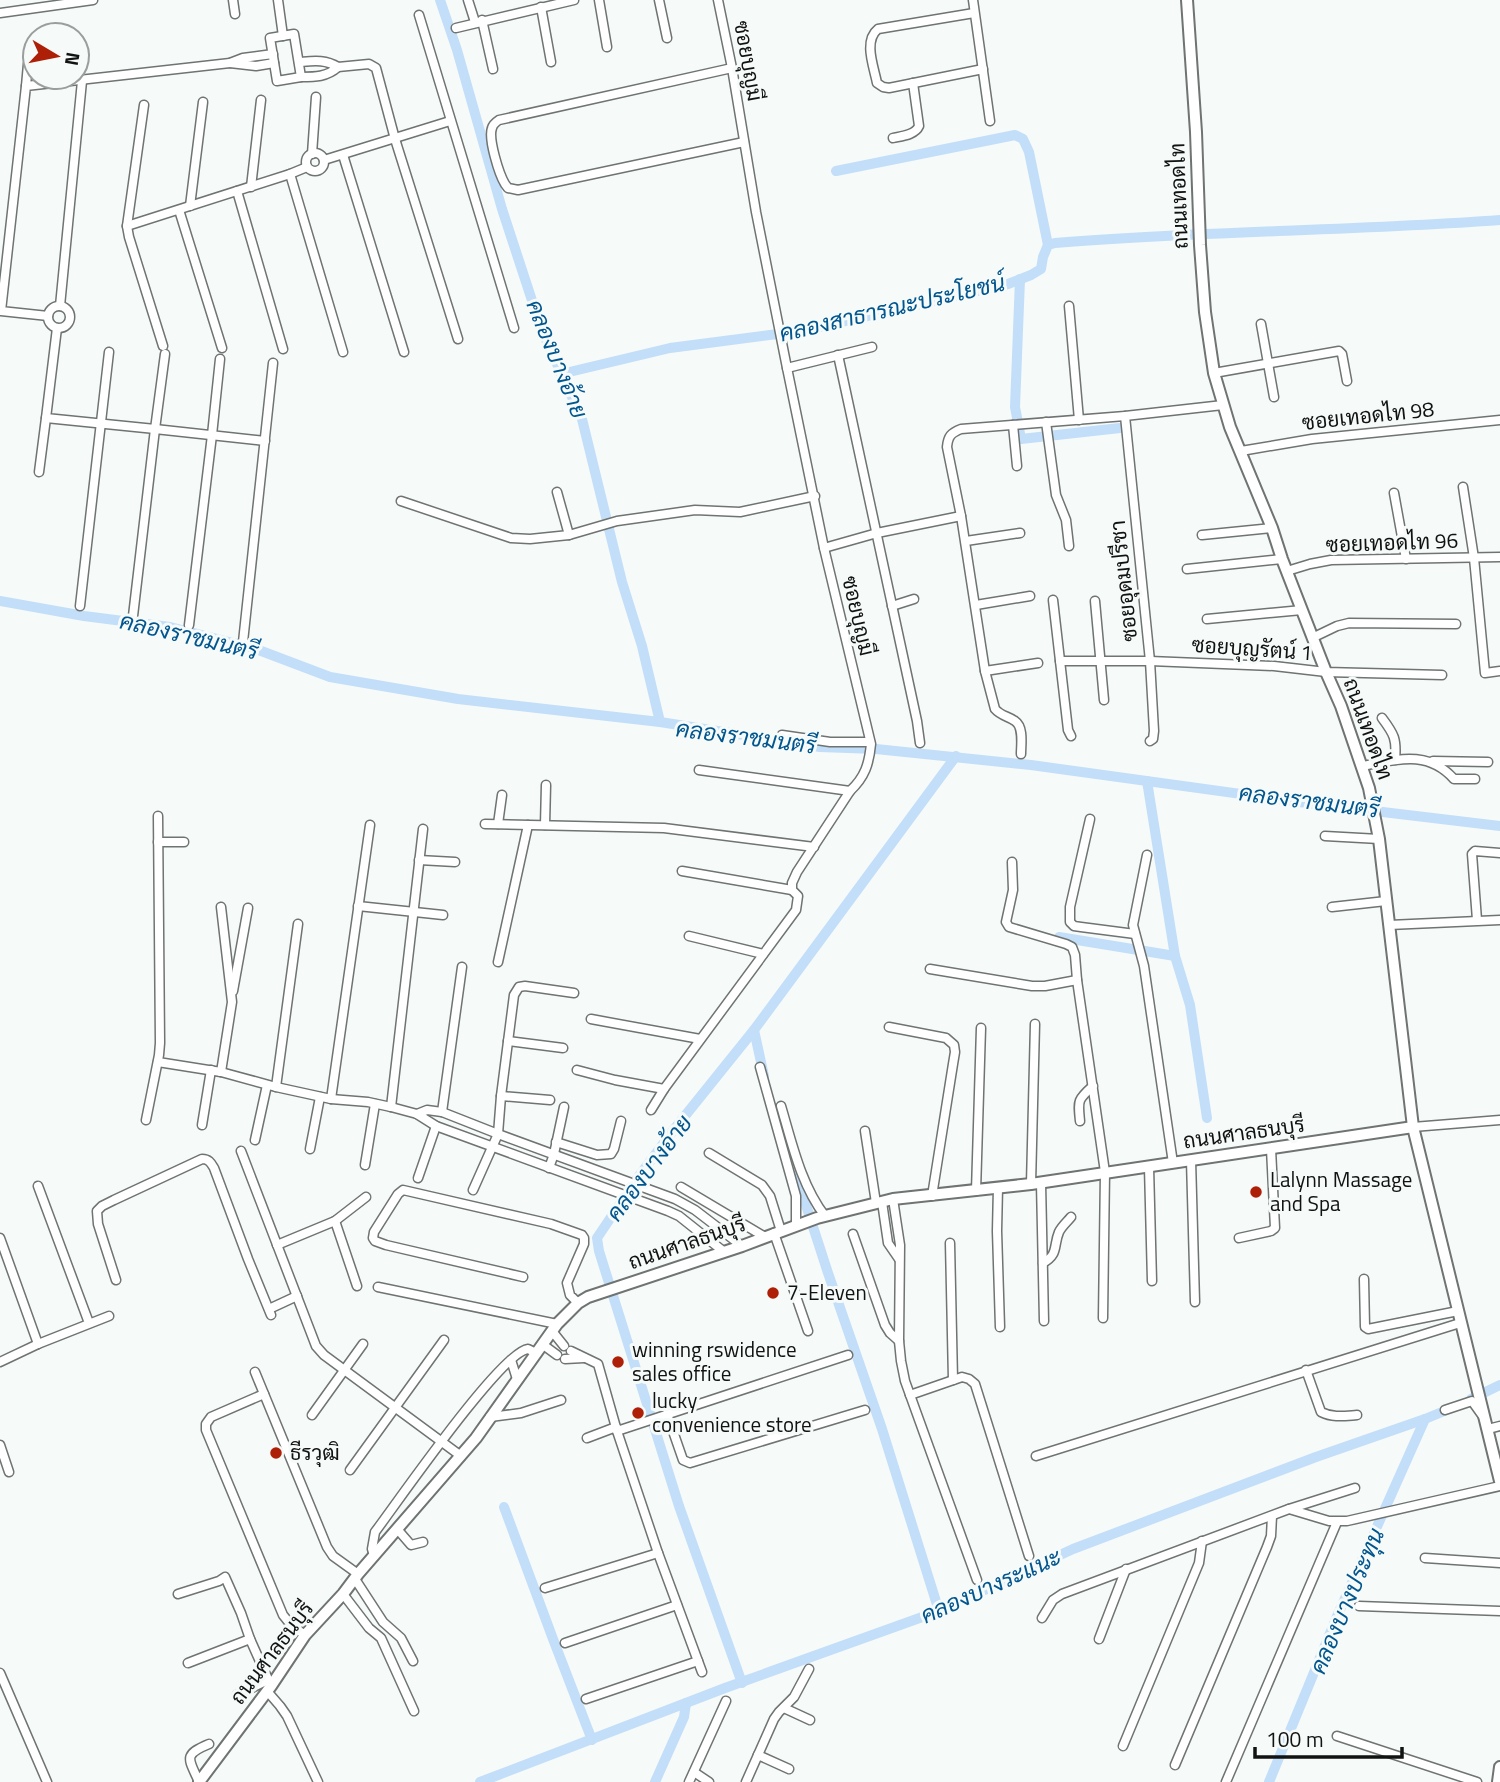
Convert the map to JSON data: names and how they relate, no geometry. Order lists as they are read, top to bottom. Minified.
{"streets":{"main road":["ถนนเทอดไท","ถนนศาลธนบุรี"],"street":["ซอยบุญมี","ซอยเทอดไท 98","ซอยเทอดไท 96","ซอยอุดมปรีชา","ซอยบุญรัตน์ 1"]},"crossings":[["ถนนเทอดไท","ซอยเทอดไท 98"],["ถนนเทอดไท","ซอยเทอดไท 96"],["ถนนเทอดไท","ซอยบุญรัตน์ 1"],["ถนนเทอดไท","ถนนศาลธนบุรี"],["ซอยอุดมปรีชา","ซอยบุญรัตน์ 1"]],"water":["คลองสาธารณะประโยชน์","คลองบางอ้าย","คลองราชมนตรี","คลองบางระแนะ","คลองบางประทุน"],"places":["Lalynn Massage and Spa","7-Eleven","winning rswidence sales office","lucky convenience store","ธีรวุฒิ"],"scale_bar":"100 m","north":"right"}
